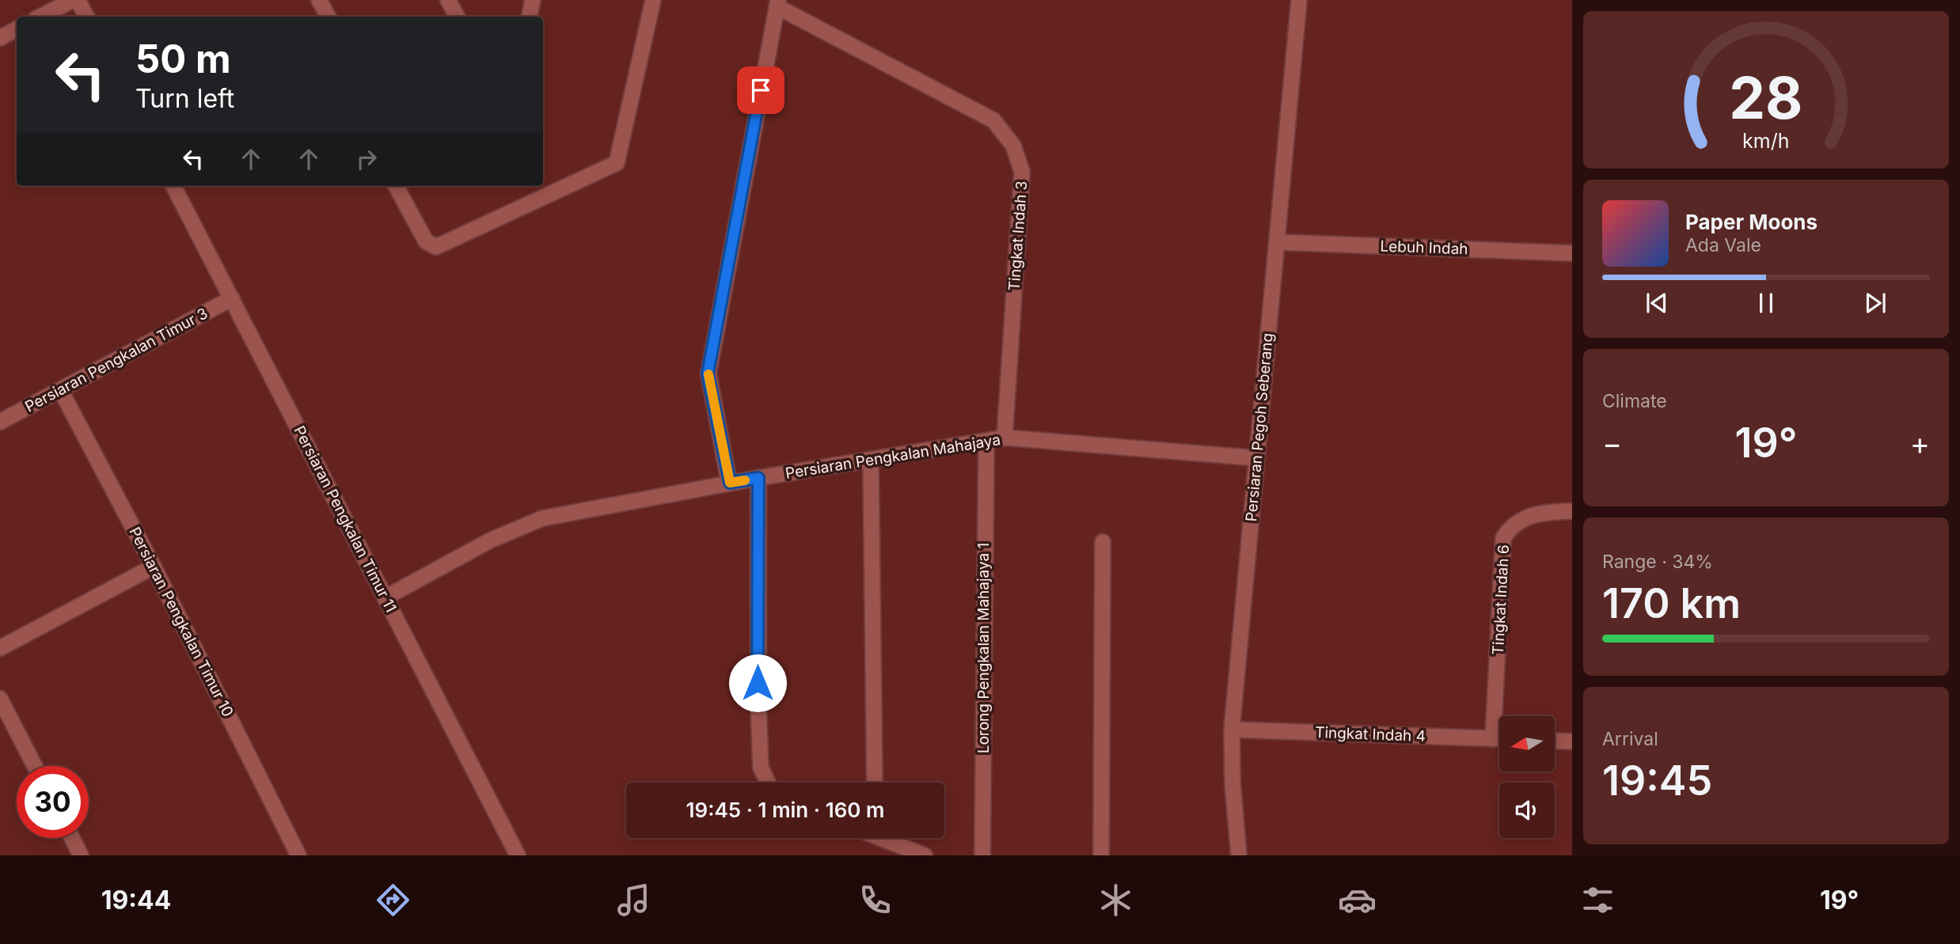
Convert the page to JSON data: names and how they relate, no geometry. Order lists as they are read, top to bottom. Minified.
{"streets":{"street":["Tingkat Indah 3","Lebuh Indah","Persiaran Pengkalan Timur 3","Persiaran Pegoh Seberang","Persiaran Pengkalan Mahajaya","Persiaran Pengkalan Timur 11","Tingkat Indah 6","Persiaran Pengkalan Timur 10","Lorong Pengkalan Mahajaya 1","Tingkat Indah 4"]},"crossings":[["Tingkat Indah 3","Persiaran Pengkalan Mahajaya"],["Lebuh Indah","Persiaran Pegoh Seberang"],["Persiaran Pengkalan Timur 3","Persiaran Pengkalan Timur 11"],["Persiaran Pengkalan Timur 3","Persiaran Pengkalan Timur 10"],["Persiaran Pegoh Seberang","Persiaran Pengkalan Mahajaya"],["Persiaran Pegoh Seberang","Tingkat Indah 4"],["Persiaran Pengkalan Mahajaya","Persiaran Pengkalan Timur 11"],["Persiaran Pengkalan Mahajaya","Lorong Pengkalan Mahajaya 1"]],"north":"left","page":{"turn":["50 m","Turn left"],"song":["Paper Moons","Ada Vale"],"tile":["Climate",["Range · 34%","170 km"],["Arrival","19:45"]],"heat":["−","19°","+"],"limit":"30","trip":"19:45 · 1 min · 160 m","tabs":["19:44","19°"],"gauge":["28","km/h"]}}
